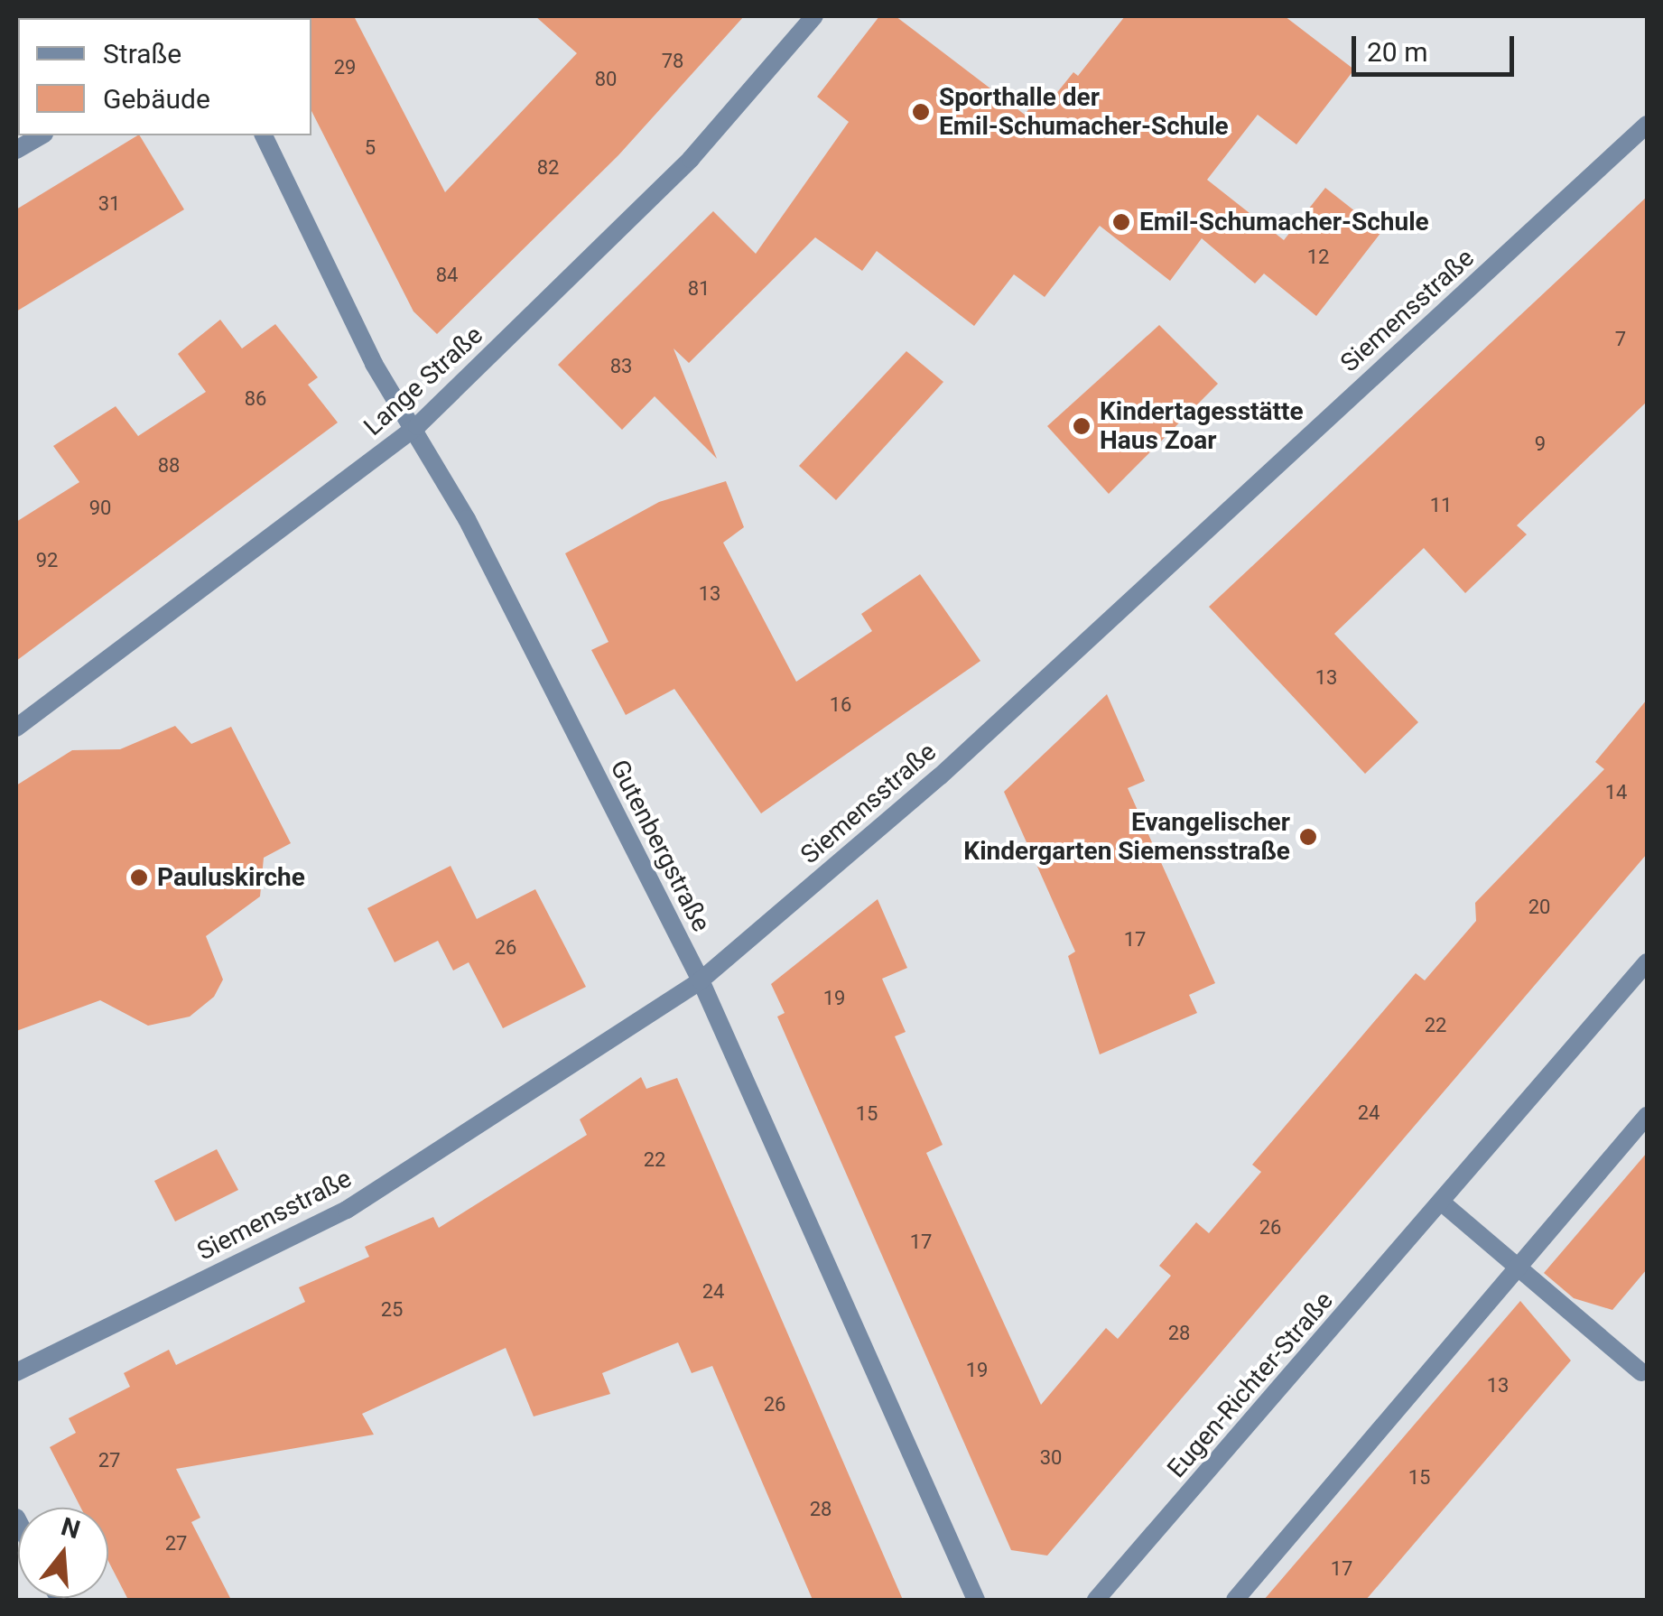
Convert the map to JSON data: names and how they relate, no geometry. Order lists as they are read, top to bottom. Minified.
{"streets":{"street":["Siemensstraße","Lange Straße","Gutenbergstraße","Eugen-Richter-Straße"]},"crossings":[["Siemensstraße","Gutenbergstraße"],["Lange Straße","Gutenbergstraße"]],"places":["Sporthalle der Emil-Schumacher-Schule","Emil-Schumacher-Schule","Kindertagesstätte Haus Zoar","Evangelischer Kindergarten Siemensstraße","Pauluskirche"],"house_numbers":["78","29","80","5","82","31","12","84","81","7","83","86","9","88","11","90","92","13","13","16","14","20","17","26","19","22","24","15","22","26","17","24","25","28","19","13","26","30","27","15","28","27","17"],"legend":["Straße","Gebäude"],"scale_bar":"20 m","north":"top"}
